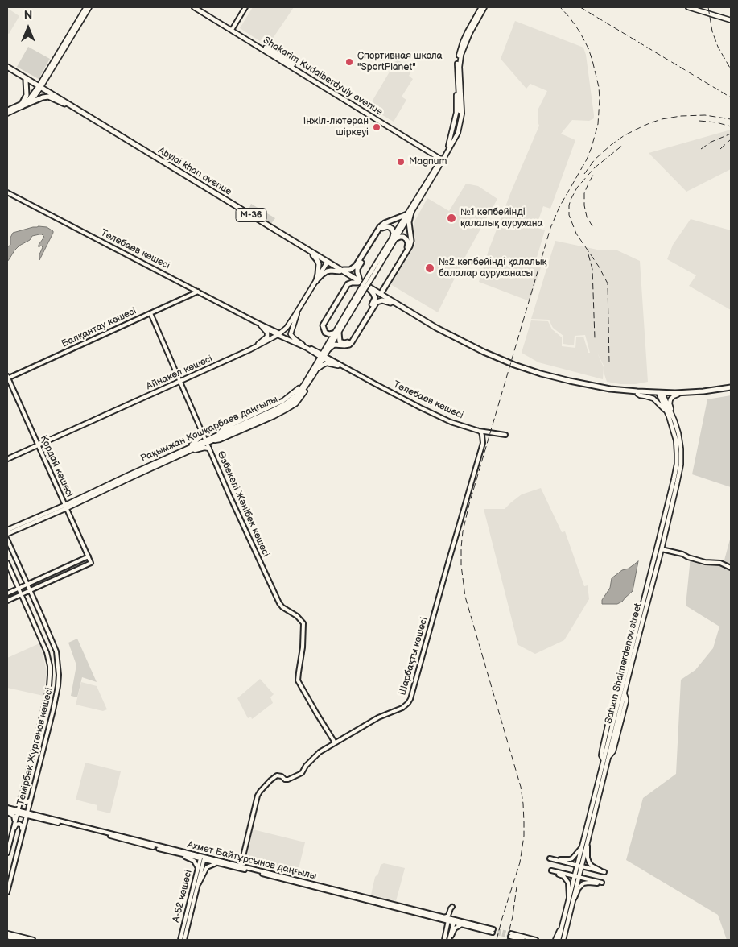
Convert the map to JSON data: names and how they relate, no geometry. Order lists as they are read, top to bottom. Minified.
{"streets":{"main road":["Shakarim Kudaiberdyuly avenue","Abylai khan avenue","M-36","Төлебаев көшесі","Айнакөл көшесі","Рақымжан Қошқарбаев даңғылы","Safuan Shaimerdenov street"],"street":["Балқантау көшесі","Қордай көшесі","Өзбекәлі Жәнібек көшесі","Шарбақты көшесі","Темірбек Жүргенов көшесі","Ахмет Байтұрсынов даңғылы","А-52 көшесі"]},"crossings":[["Abylai khan avenue","M-36"],["Abylai khan avenue","Айнакөл көшесі"],["M-36","Safuan Shaimerdenov street"],["Төлебаев көшесі","Балқантау көшесі"],["Төлебаев көшесі","Айнакөл көшесі"],["Төлебаев көшесі","Рақымжан Қошқарбаев даңғылы"],["Төлебаев көшесі","Шарбақты көшесі"],["Балқантау көшесі","Қордай көшесі"],["Балқантау көшесі","Өзбекәлі Жәнібек көшесі"],["Айнакөл көшесі","Қордай көшесі"],["Айнакөл көшесі","Өзбекәлі Жәнібек көшесі"],["Рақымжан Қошқарбаев даңғылы","Қордай көшесі"],["Рақымжан Қошқарбаев даңғылы","Өзбекәлі Жәнібек көшесі"],["Өзбекәлі Жәнібек көшесі","Шарбақты көшесі"],["Шарбақты көшесі","Ахмет Байтұрсынов даңғылы"],["Темірбек Жүргенов көшесі","Ахмет Байтұрсынов даңғылы"],["Ахмет Байтұрсынов даңғылы","А-52 көшесі"]],"places":["Спортивная школа \"SportPlanet\"","Інжіл-лютеран шіркеуі","Magnum","№1 көпбейінді қалалық аурухана","№2 көпбейінді қалалық балалар ауруханасы"],"north":"top"}
